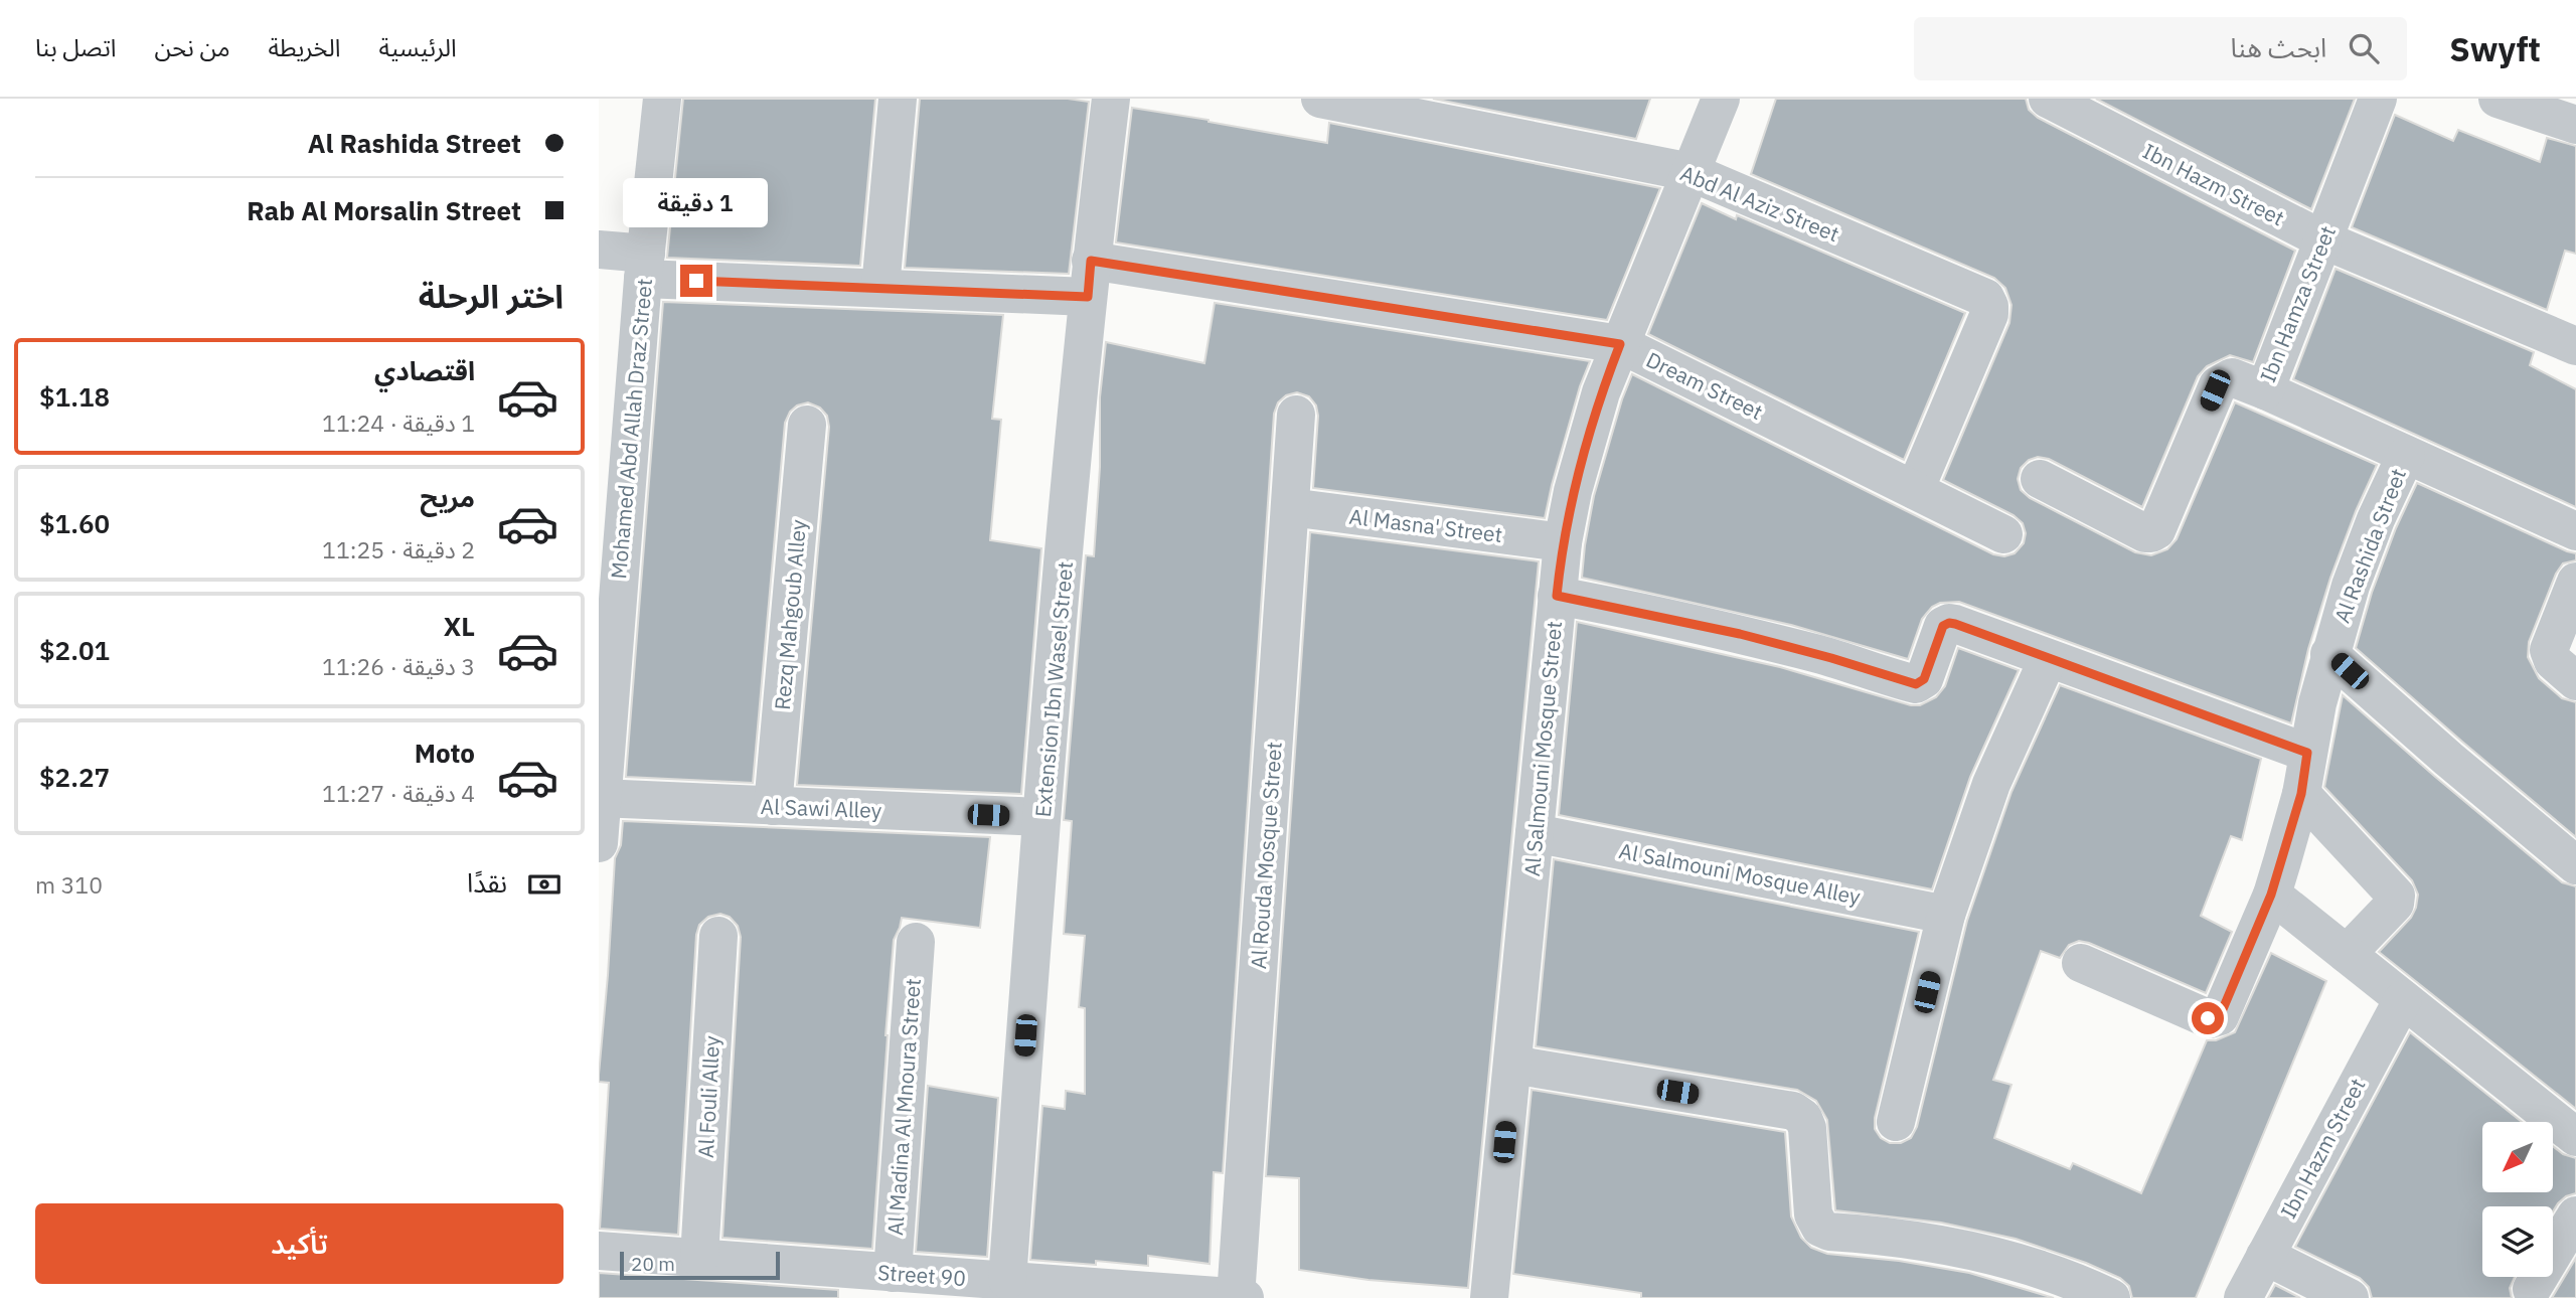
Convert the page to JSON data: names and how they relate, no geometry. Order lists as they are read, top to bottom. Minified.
{"streets":{"street":["Ibn Hazm Street","Abd Al Aziz Street","Ibn Hamza Street","Dream Street","Mohamed Abd Allah Draz Street","Al Masna' Street","Al Rashida Street","Rezq Mahgoub Alley","Extension Ibn Wasel Street","Al Salmouni Mosque Street","Al Sawi Alley","Al Rouda Mosque Street","Al Salmouni Mosque Alley","Al Fouli Alley","Al Madina Al Mnoura Street","Street 90"]},"crossings":[["Ibn Hazm Street","Ibn Hamza Street"],["Abd Al Aziz Street","Dream Street"],["Abd Al Aziz Street","Al Salmouni Mosque Street"],["Dream Street","Mohamed Abd Allah Draz Street"],["Dream Street","Extension Ibn Wasel Street"],["Dream Street","Al Salmouni Mosque Street"],["Mohamed Abd Allah Draz Street","Al Sawi Alley"],["Al Masna' Street","Al Salmouni Mosque Street"],["Al Masna' Street","Al Rouda Mosque Street"],["Rezq Mahgoub Alley","Al Sawi Alley"],["Extension Ibn Wasel Street","Al Sawi Alley"],["Extension Ibn Wasel Street","Street 90"],["Al Salmouni Mosque Street","Al Salmouni Mosque Alley"],["Al Rouda Mosque Street","Street 90"],["Al Fouli Alley","Street 90"],["Al Madina Al Mnoura Street","Street 90"]],"scale_bar":"20 m","north":"bottom left","page":{"header":"Swyft","search":"ابحث هنا","nav":["الرئيسية","الخريطة","من نحن","اتصل بنا"],"banner":["Al Rashida Street","Rab Al Morsalin Street"],"bubble":"1 دقيقة","heading":"اختر الرحلة","list":[{"name":"اقتصادي","note":"1 دقيقة · 11:24","value":"$1.18"},{"name":"مريح","note":"2 دقيقة · 11:25","value":"$1.60"},{"name":"XL","note":"3 دقيقة · 11:26","value":"$2.01"},{"name":"Moto","note":"4 دقيقة · 11:27","value":"$2.27"}],"pay":["نقدًا","310 m"],"buttons":"تأكيد","scale":"20 m"}}
